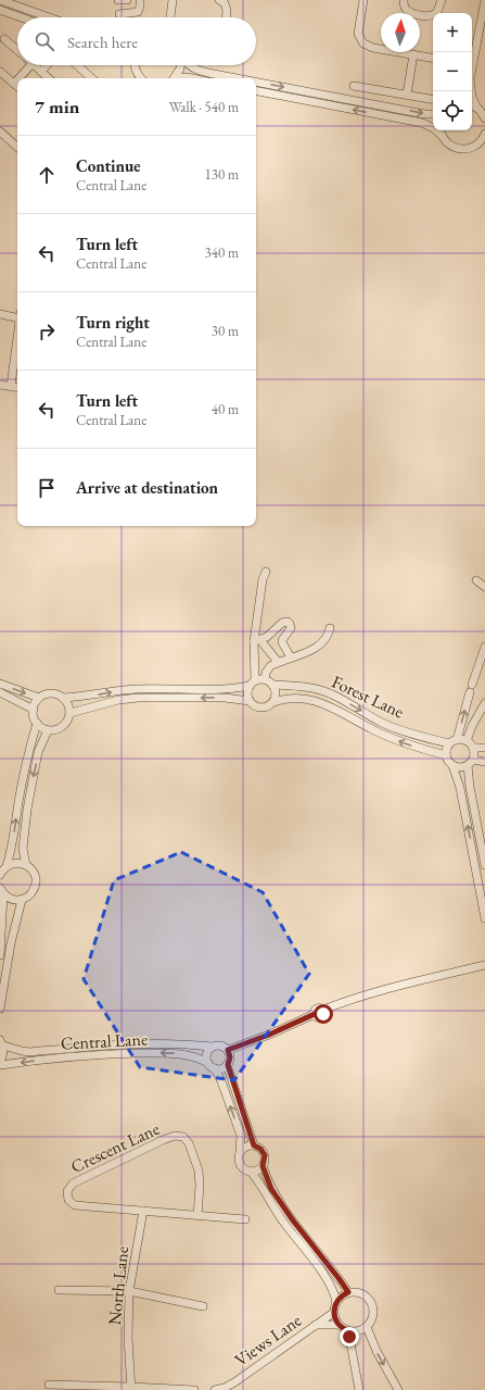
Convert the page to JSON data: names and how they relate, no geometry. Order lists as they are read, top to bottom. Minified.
{"streets":{"street":["Forest Lane","Central Lane","Crescent Lane","North Lane","Views Lane"]},"crossings":[["Crescent Lane","North Lane"]],"north":"top","page":{"map_buttons":["+","−"],"search":"Search here","heading":["7 min","Walk · 540 m"],"list":[["Continue","Central Lane","130 m"],["Turn left","Central Lane","340 m"],["Turn right","Central Lane","30 m"],["Turn left","Central Lane","40 m"],"Arrive at destination"]}}
